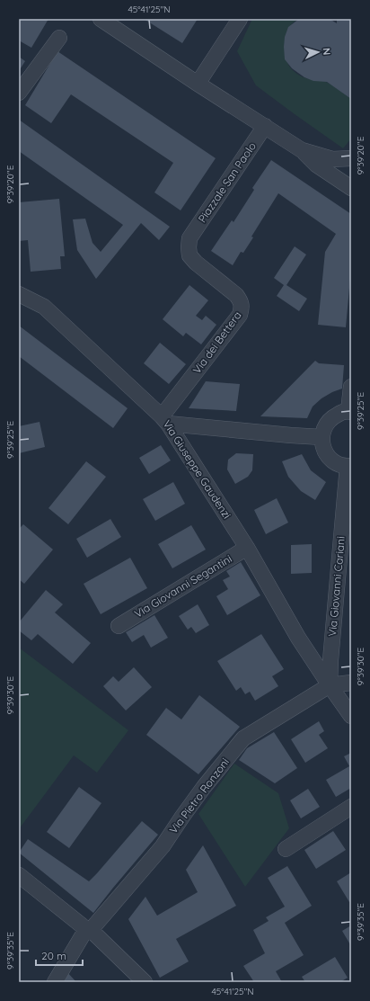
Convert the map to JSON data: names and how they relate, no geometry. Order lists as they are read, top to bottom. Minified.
{"streets":{"street":["Piazzale San Paolo","Via dei Bettera","Via Giuseppe Gaudenzi","Via Giovanni Segantini","Via Giovanni Cariani","Via Pietro Ronzoni"]},"crossings":[["Piazzale San Paolo","Via dei Bettera"],["Via dei Bettera","Via Giuseppe Gaudenzi"],["Via Giuseppe Gaudenzi","Via Giovanni Segantini"],["Via Giuseppe Gaudenzi","Via Giovanni Cariani"],["Via Giuseppe Gaudenzi","Via Pietro Ronzoni"],["Via Giovanni Cariani","Via Pietro Ronzoni"]],"scale_bar":"20 m","north":"right","coordinates":["45°41'25\"N","9°39'20\"E","9°39'25\"E","9°39'30\"E","9°39'35\"E"]}
